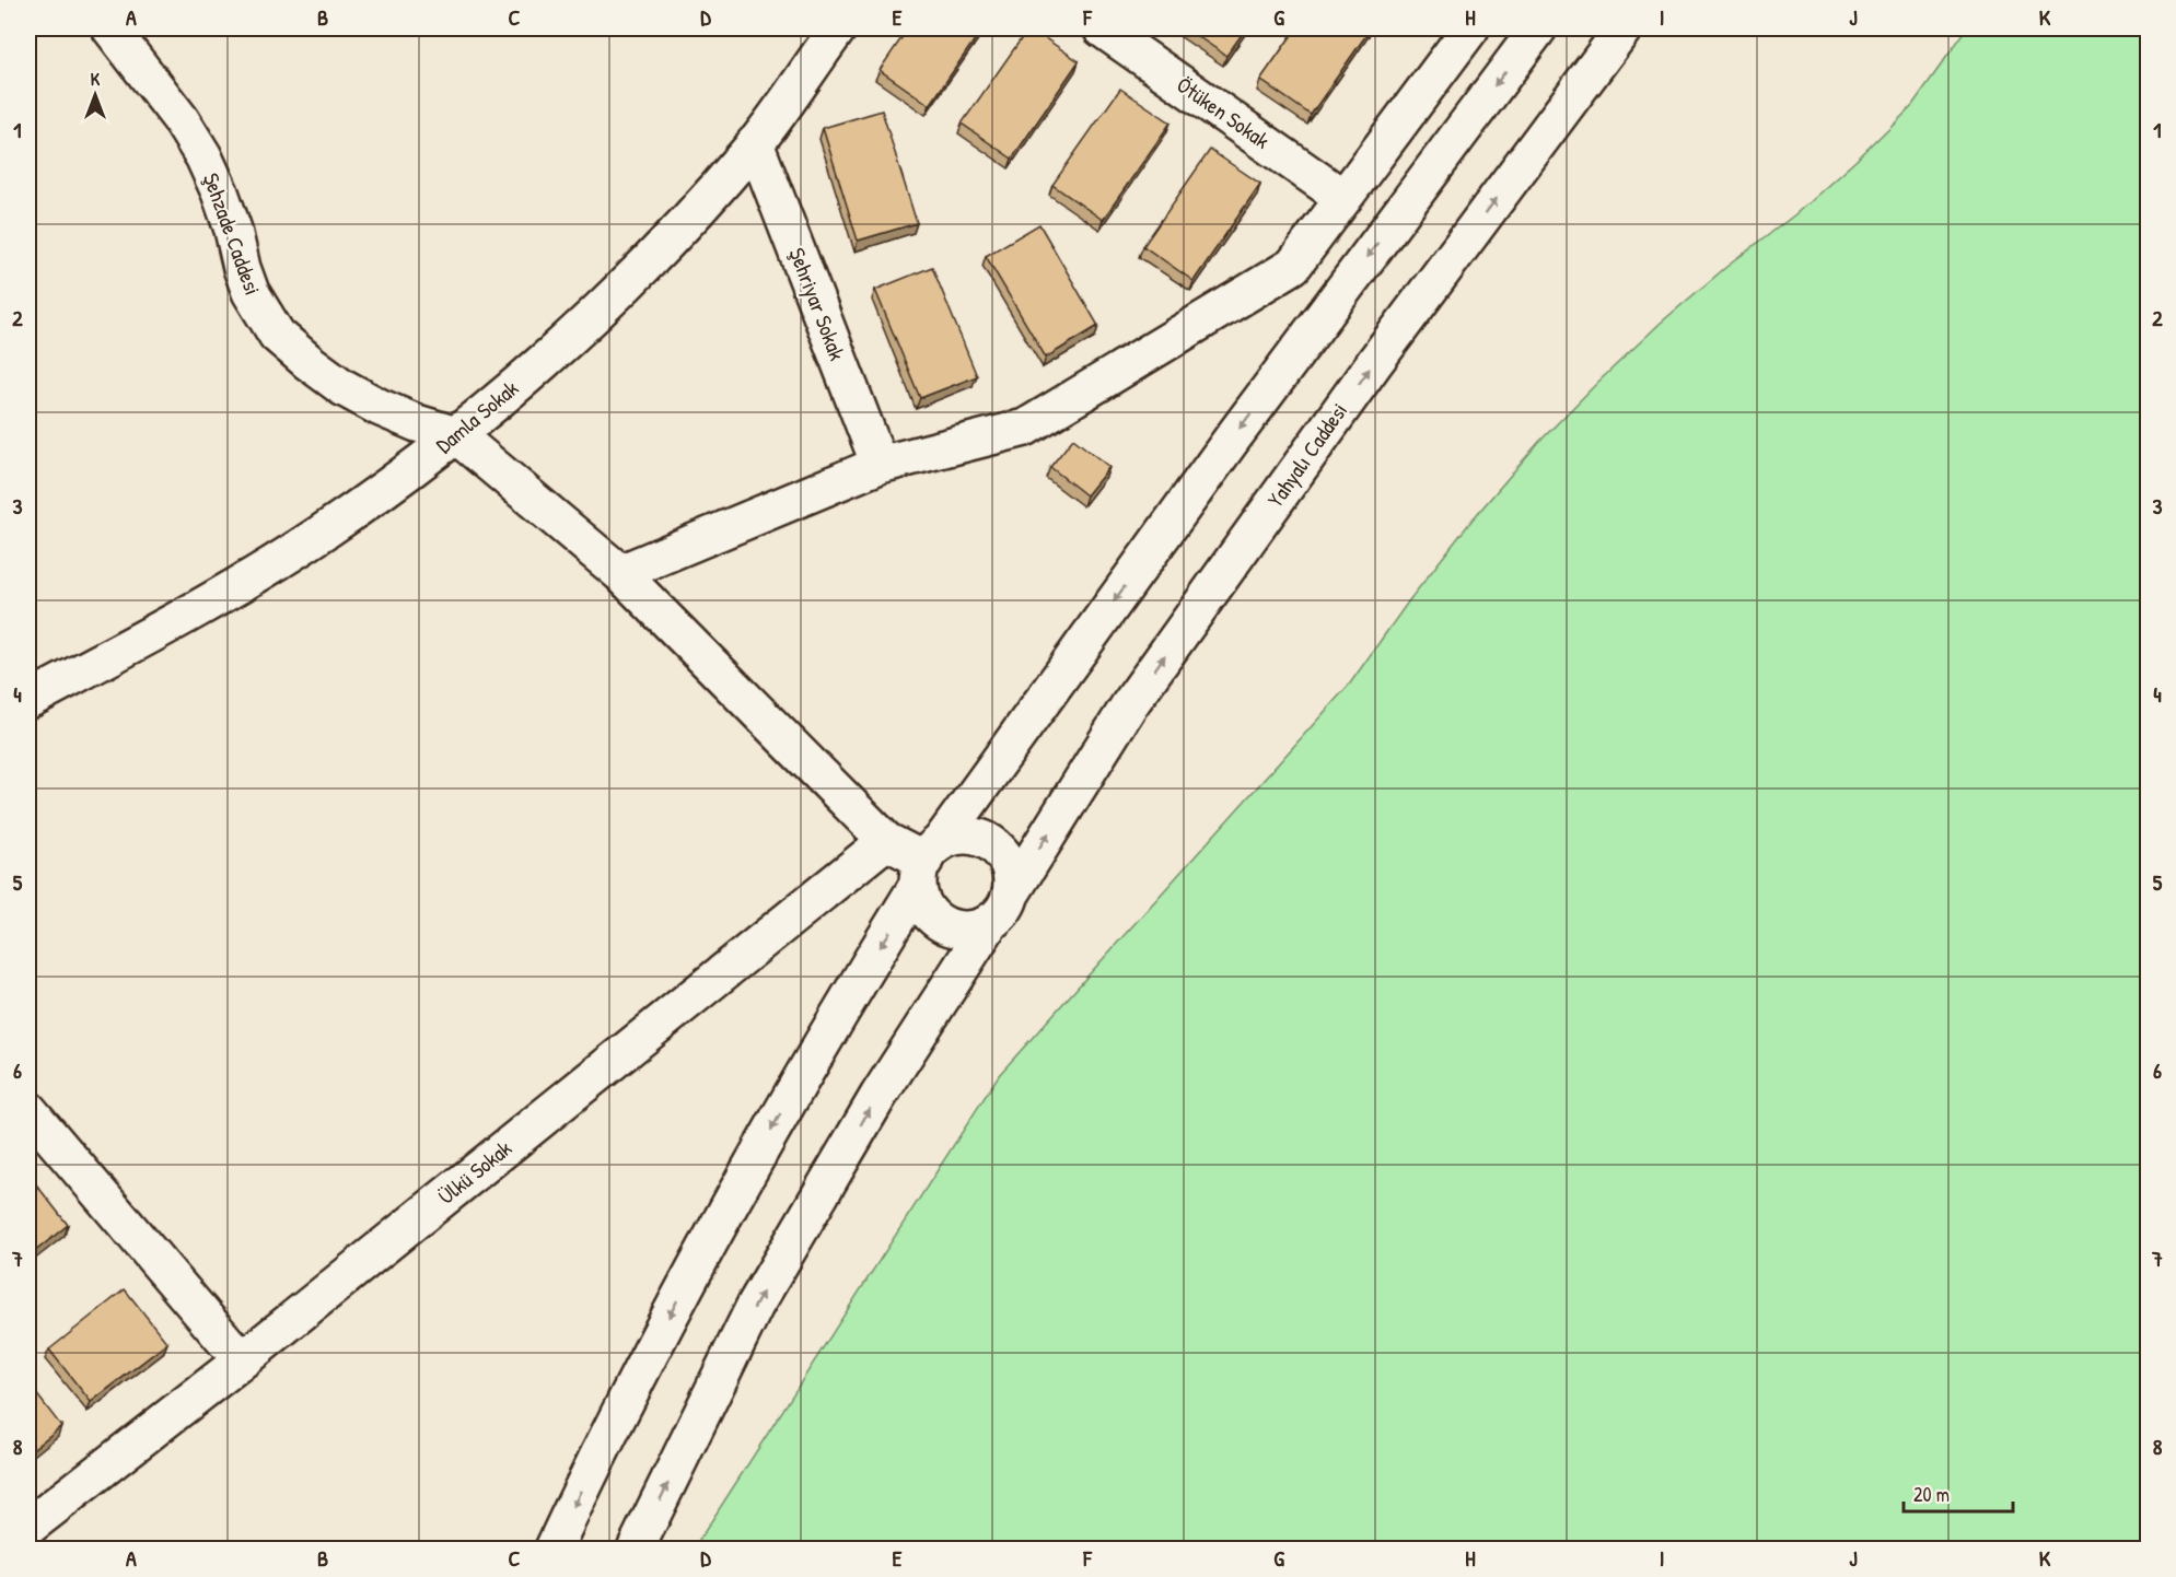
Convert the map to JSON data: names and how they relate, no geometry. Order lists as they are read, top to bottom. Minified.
{"streets":{"street":["Ötüken Sokak","Şehzade Caddesi","Şehriyar Sokak","Damla Sokak","Yahyalı Caddesi","Ülkü Sokak"]},"crossings":[["Şehzade Caddesi","Damla Sokak"],["Şehriyar Sokak","Damla Sokak"]],"scale_bar":"20 m","north":"top","grid":{"columns":["A","B","C","D","E","F","G","H","I","J","K"],"rows":["1","2","3","4","5","6","7","8"]}}
